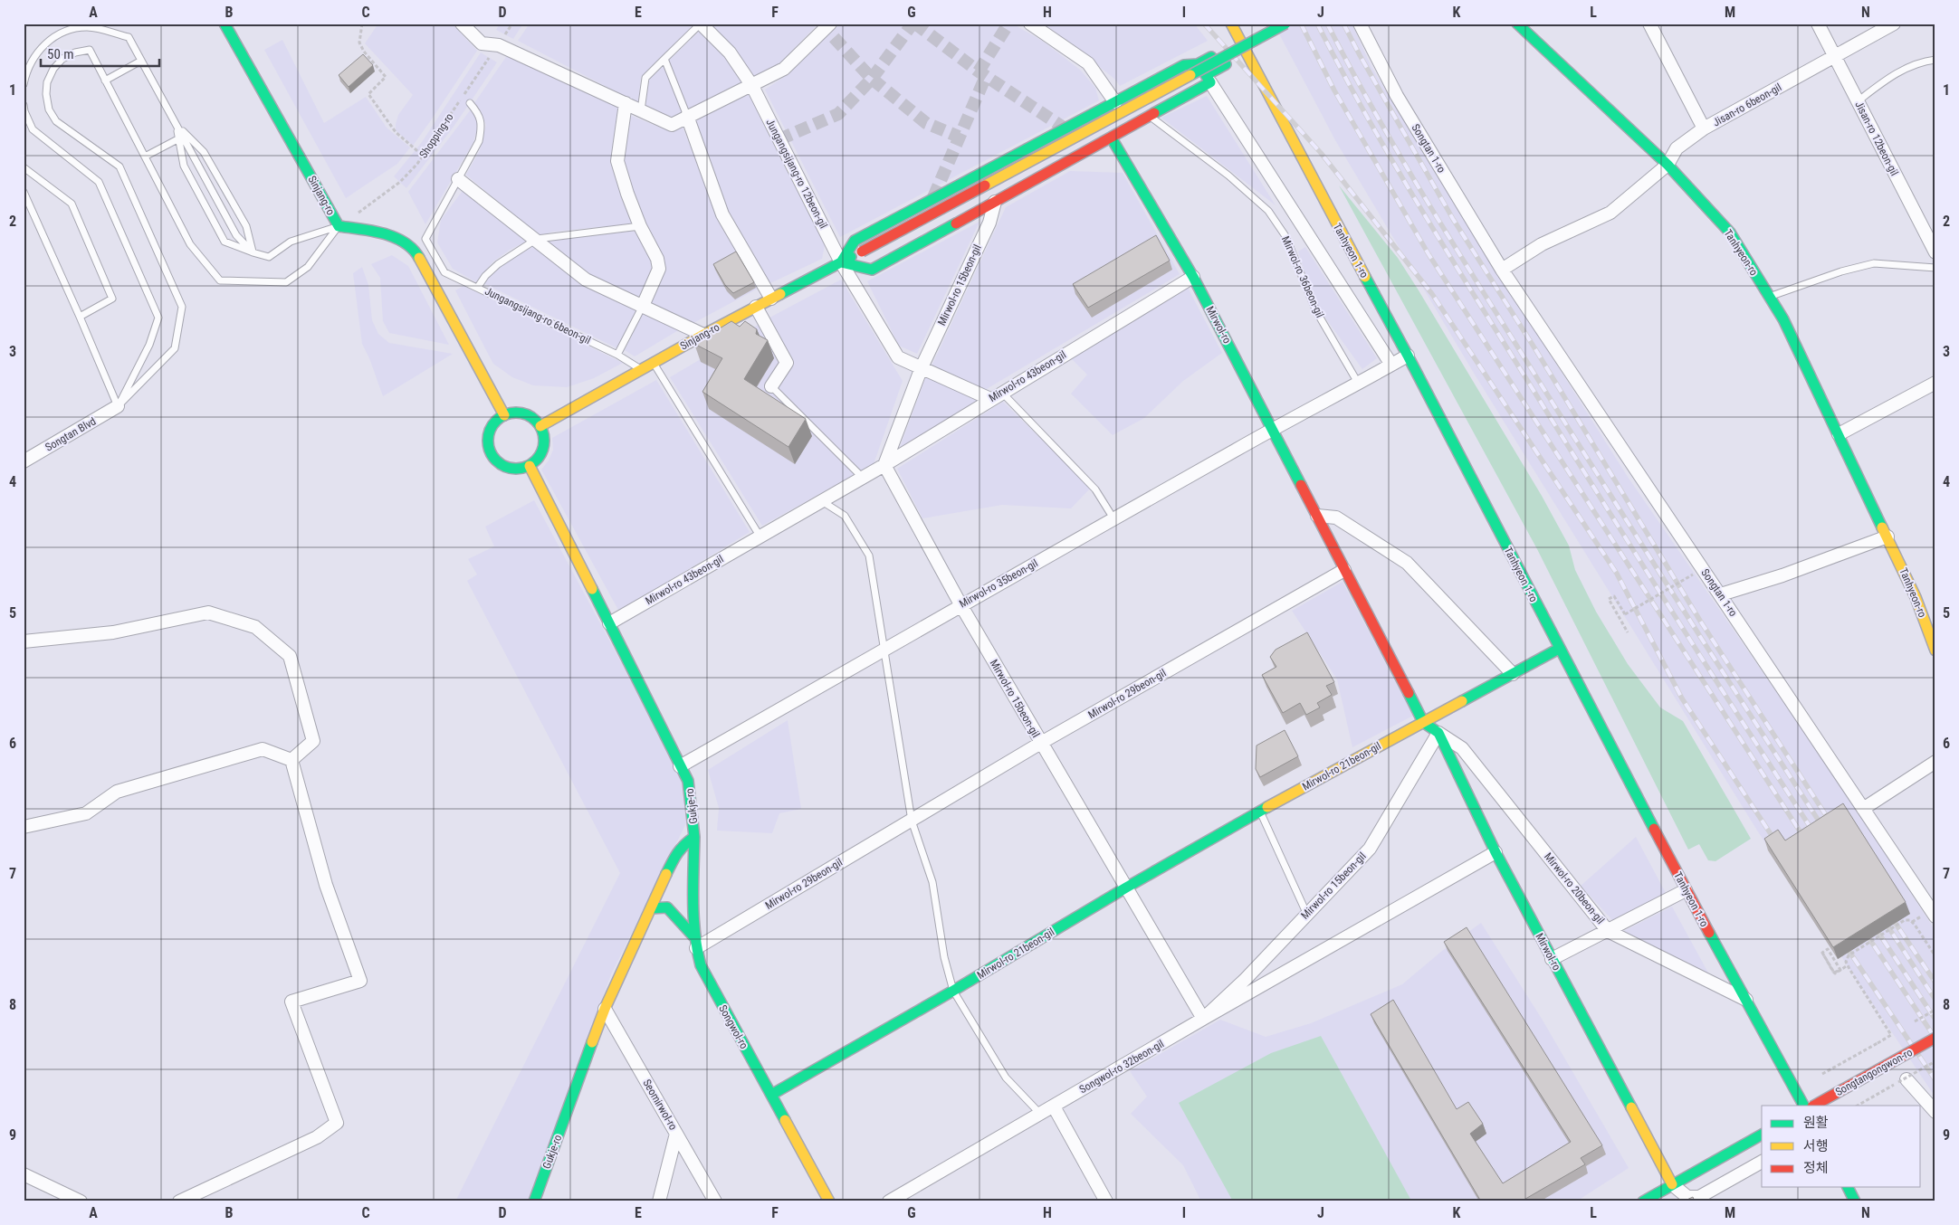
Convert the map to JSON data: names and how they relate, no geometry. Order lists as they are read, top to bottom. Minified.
{"streets":{"street":["Jisan-ro 6beon-gil","Jisan-ro 12beon-gil","Songtan 1-ro","Jungangsijang-ro 12beon-gil","Sinjang-ro","Tanhyeon 1-ro","Tanhyeon-ro","Mirwol-ro 15beon-gil","Mirwol-ro","Mirwol-ro 43beon-gil","Songtan Blvd","Mirwol-ro 35beon-gil","Mirwol-ro 29beon-gil","Mirwol-ro 21beon-gil","Gukje-ro","Mirwol-ro 20beon-gil","Songwol-ro","Songwol-ro 32beon-gil","Songtangongwon-ro","Seomirwol-ro"],"lane":["Mirwol-ro 36beon-gil","Jungangsijang-ro 6beon-gil"],"path":["Shopping-ro"]},"crossings":[["Jisan-ro 6beon-gil","Jisan-ro 12beon-gil"],["Shopping-ro","Sinjang-ro"],["Jungangsijang-ro 12beon-gil","Sinjang-ro"],["Sinjang-ro","Jungangsijang-ro 6beon-gil"],["Sinjang-ro","Gukje-ro"],["Tanhyeon 1-ro","Mirwol-ro 20beon-gil"],["Mirwol-ro 15beon-gil","Mirwol-ro"],["Mirwol-ro 15beon-gil","Mirwol-ro 43beon-gil"],["Mirwol-ro 15beon-gil","Mirwol-ro 35beon-gil"],["Mirwol-ro 15beon-gil","Mirwol-ro 29beon-gil"],["Mirwol-ro 15beon-gil","Mirwol-ro 21beon-gil"],["Mirwol-ro 15beon-gil","Mirwol-ro 20beon-gil"],["Mirwol-ro 15beon-gil","Songwol-ro 32beon-gil"],["Mirwol-ro","Mirwol-ro 43beon-gil"],["Mirwol-ro","Mirwol-ro 35beon-gil"],["Mirwol-ro","Mirwol-ro 29beon-gil"],["Mirwol-ro","Mirwol-ro 21beon-gil"],["Mirwol-ro","Mirwol-ro 20beon-gil"],["Mirwol-ro 43beon-gil","Gukje-ro"],["Mirwol-ro 35beon-gil","Gukje-ro"],["Mirwol-ro 29beon-gil","Songwol-ro"],["Mirwol-ro 21beon-gil","Songwol-ro"],["Gukje-ro","Songwol-ro"],["Gukje-ro","Seomirwol-ro"]],"legend":["원활","서행","정체"],"scale_bar":"50 m","grid":{"columns":["A","B","C","D","E","F","G","H","I","J","K","L","M","N"],"rows":["1","2","3","4","5","6","7","8","9"]}}
